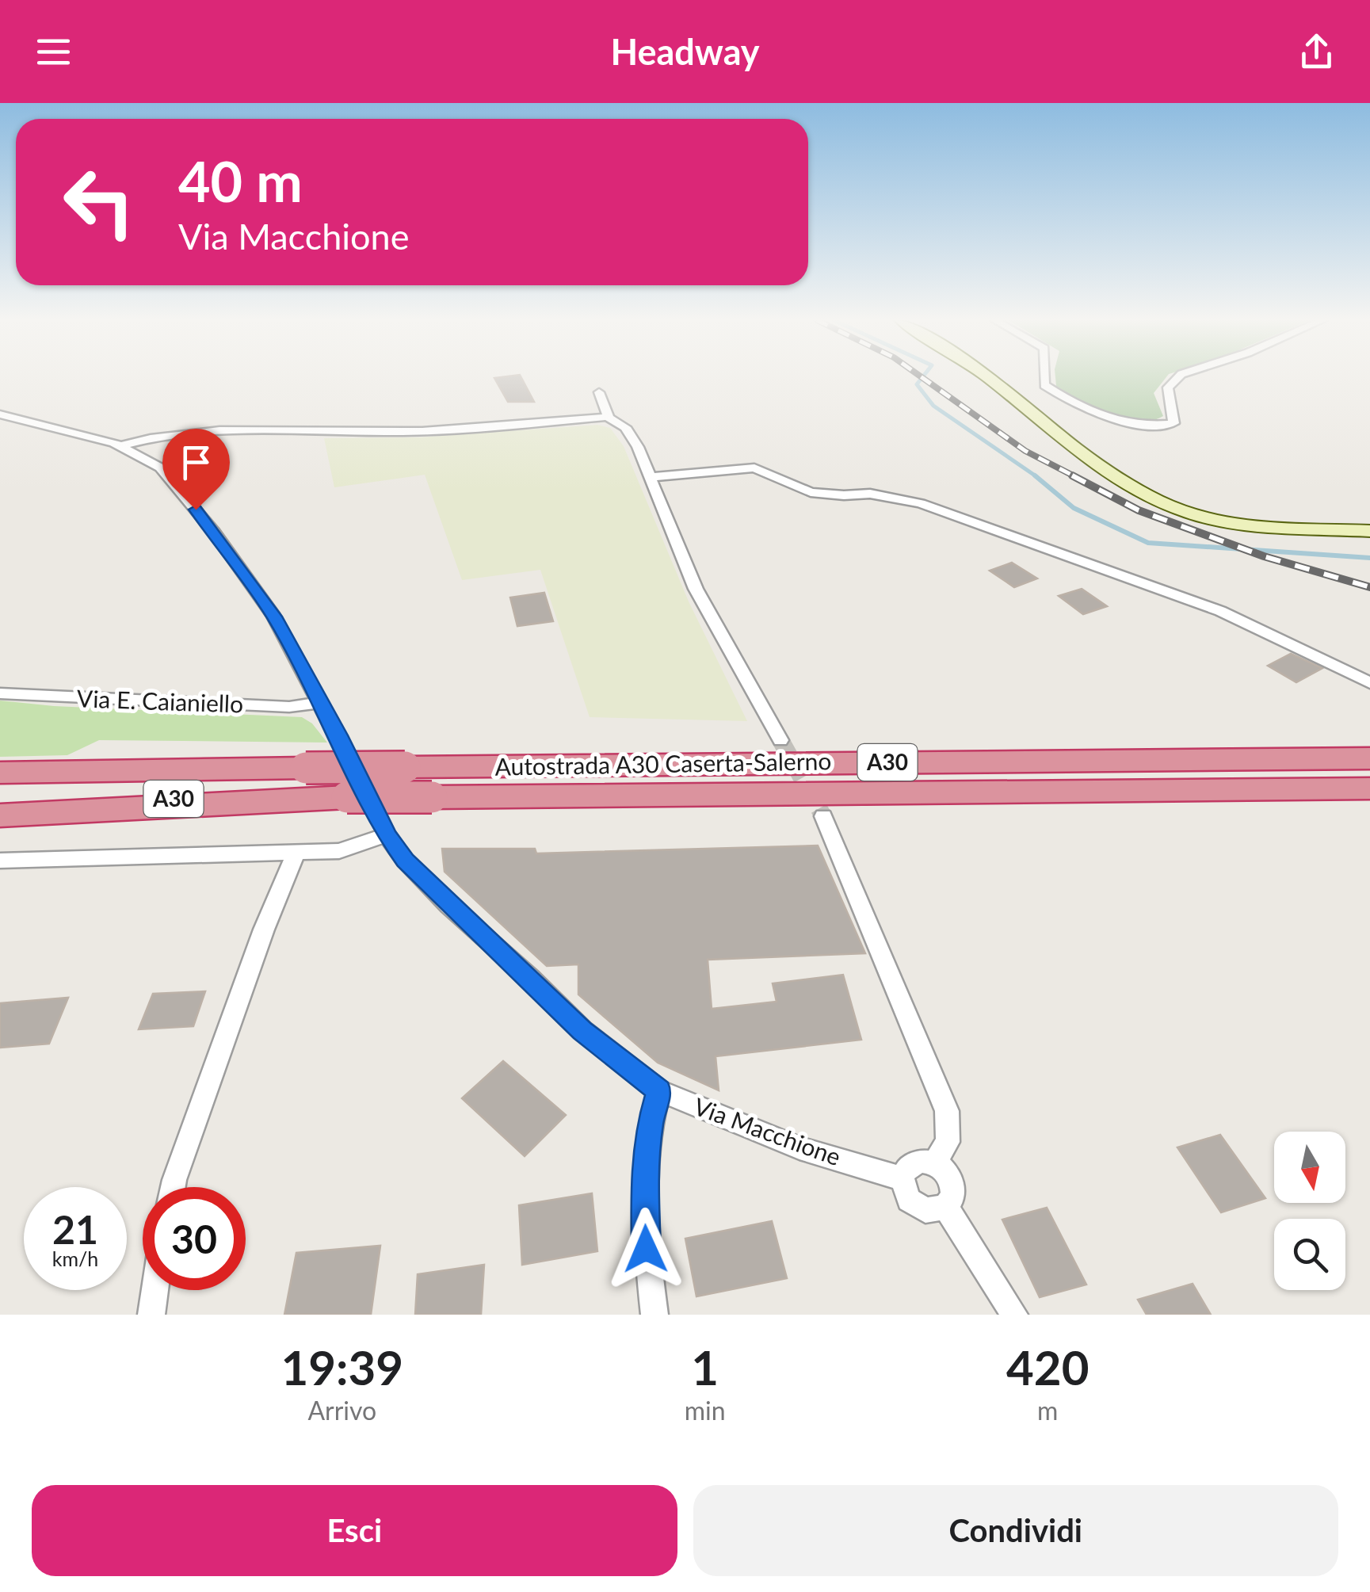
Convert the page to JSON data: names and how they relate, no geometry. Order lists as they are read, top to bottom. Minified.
{"streets":{"highway":["A30","Autostrada A30 Caserta-Salerno"],"street":["Via E. Caianiello","Via Macchione"]},"crossings":[["Via E. Caianiello","Via Macchione"],["A30","Autostrada A30 Caserta-Salerno"]],"north":"bottom","page":{"header":"Headway","turn":["40 m","Via Macchione"],"speed":"21 km/h","limit":"30","eta":["19:39","Arrivo","1","min","420","m"],"buttons":["Esci","Condividi"]}}
